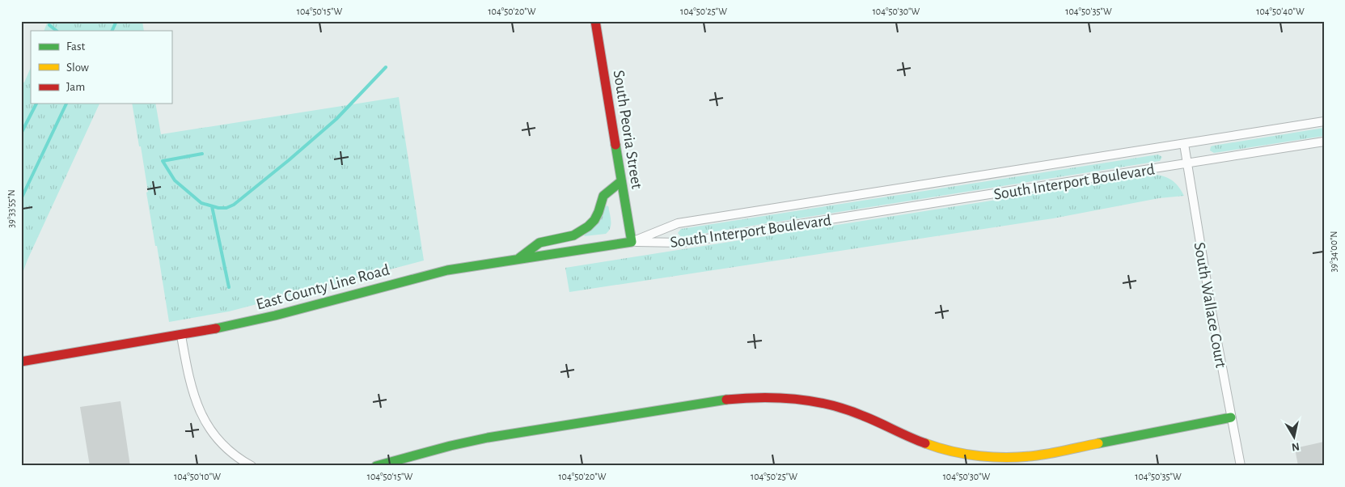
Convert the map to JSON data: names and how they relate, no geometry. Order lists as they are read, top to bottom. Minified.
{"streets":{"main road":["South Peoria Street","East County Line Road"],"street":["South Interport Boulevard","South Wallace Court"]},"crossings":[["South Peoria Street","South Interport Boulevard"],["South Peoria Street","East County Line Road"],["South Interport Boulevard","East County Line Road"],["South Interport Boulevard","South Wallace Court"]],"legend":["Fast","Slow","Jam"],"north":"bottom","coordinates":["104°50'15\"W","104°50'20\"W","104°50'25\"W","104°50'30\"W","104°50'35\"W","104°50'40\"W","39°33'55\"N","39°34'00\"N","104°50'10\"W"]}
